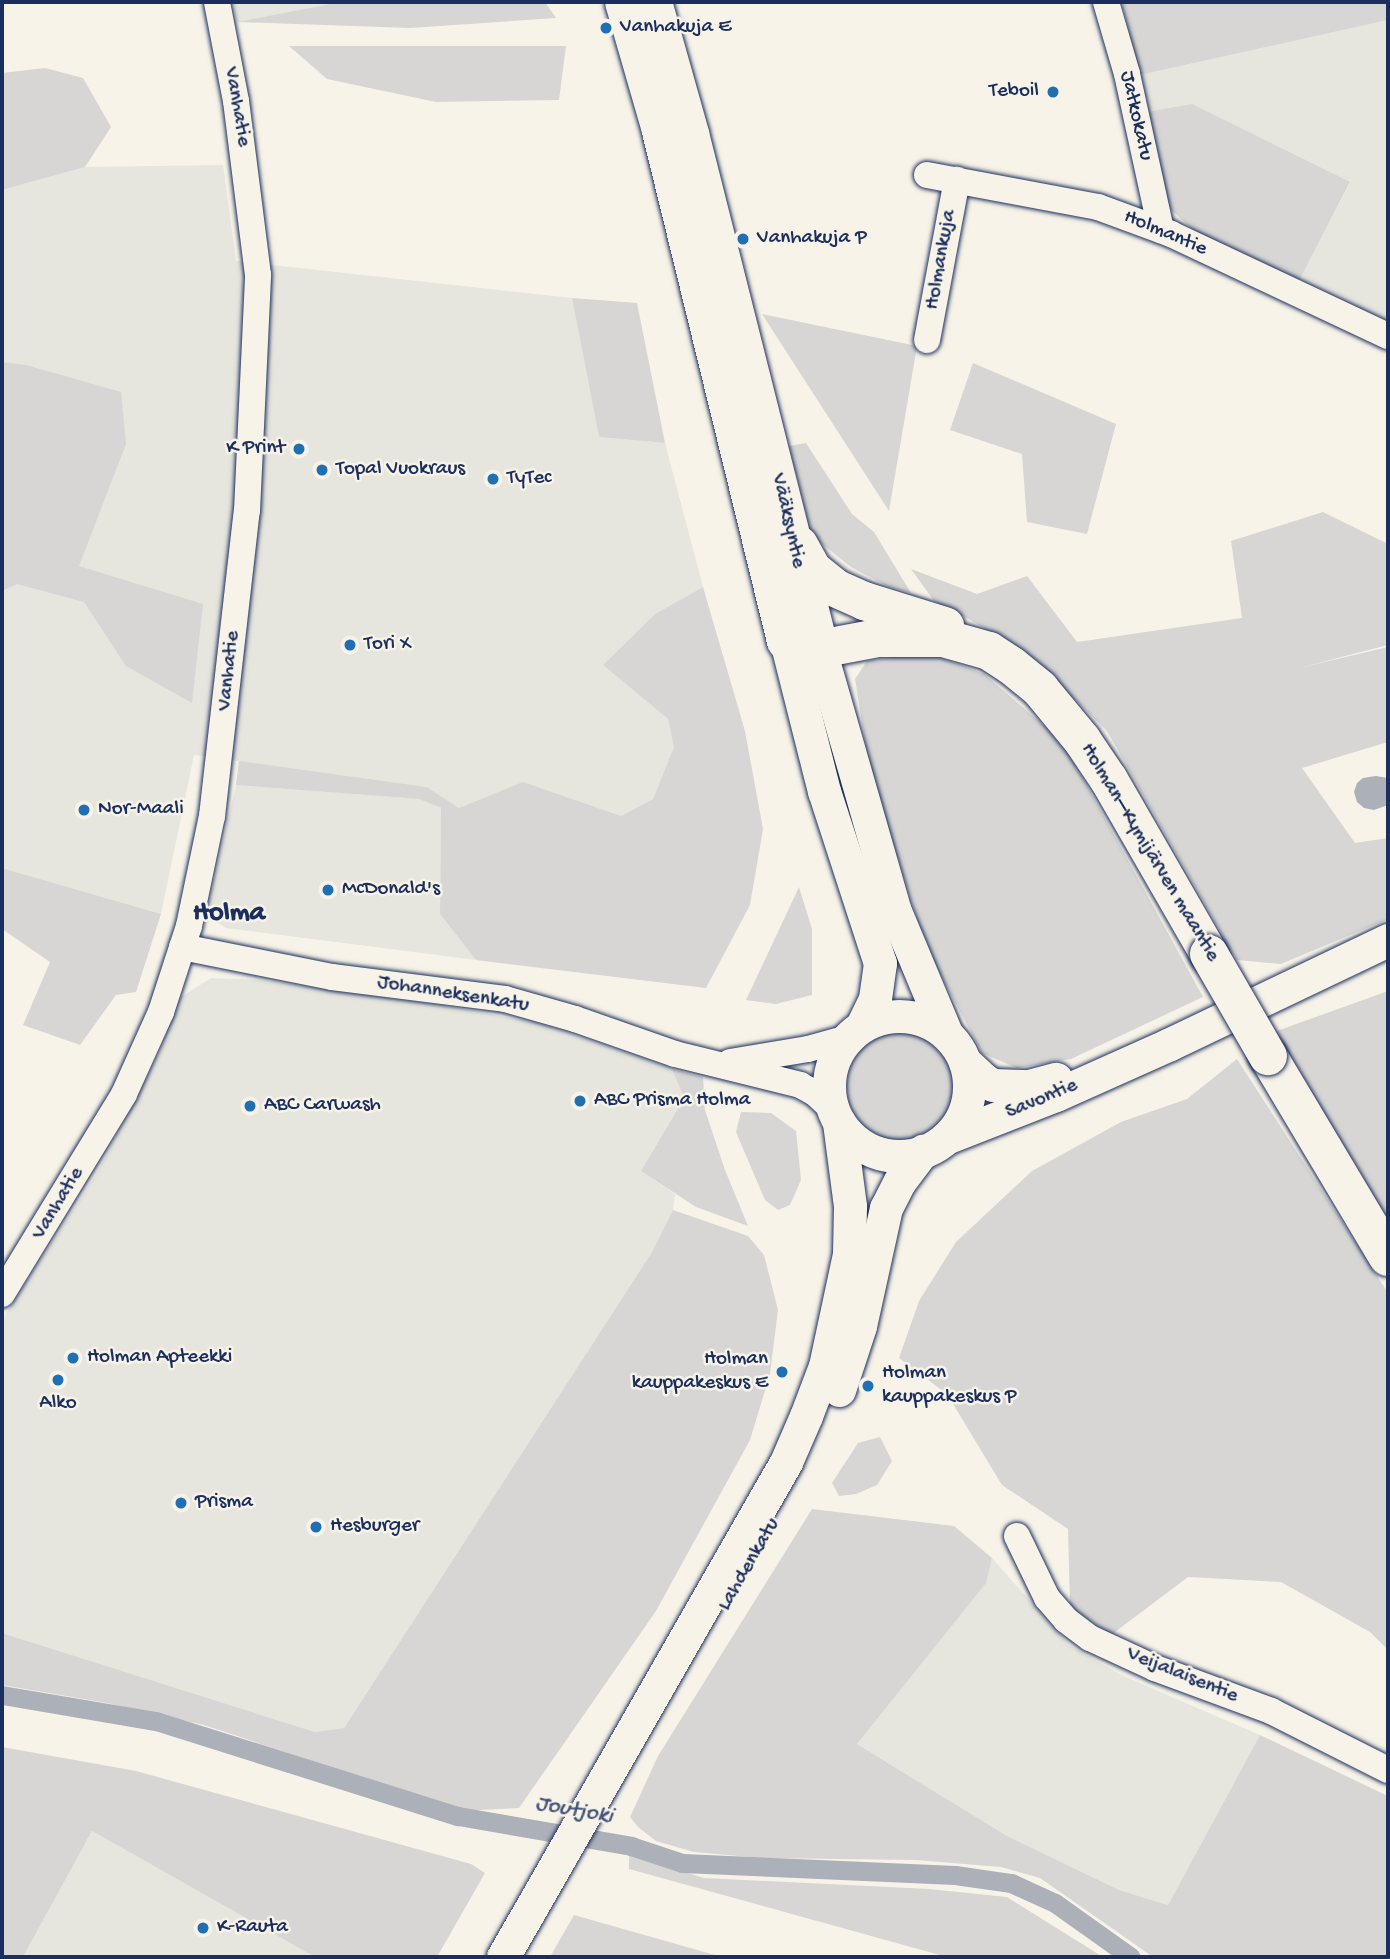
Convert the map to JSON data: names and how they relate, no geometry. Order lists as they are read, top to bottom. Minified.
{"streets":{"highway":["Vääksyntie","Holman–Kymijärven maantie"],"main road":["Savontie","Lahdenkatu"],"street":["Vanhatie","Jatkokatu","Holmantie","Holmankuja","Johanneksenkatu","Veijalaisentie"]},"crossings":[["Vanhatie","Johanneksenkatu"],["Jatkokatu","Holmantie"],["Holmantie","Holmankuja"],["Vääksyntie","Holman–Kymijärven maantie"],["Vääksyntie","Johanneksenkatu"],["Vääksyntie","Savontie"],["Vääksyntie","Lahdenkatu"],["Johanneksenkatu","Savontie"],["Johanneksenkatu","Lahdenkatu"],["Savontie","Lahdenkatu"]],"districts":["Holma"],"water":["Joutjoki"],"places":["Vanhakuja E","Teboil","Vanhakuja P","K Print","Topal Vuokraus","TyTec","Tori X","Nor-Maali","McDonald's","ABC Prisma Holma","ABC Carwash","Holman Apteekki","Holman kauppakeskus E","Alko","Holman kauppakeskus P","Prisma","Hesburger","K-Rauta"]}
